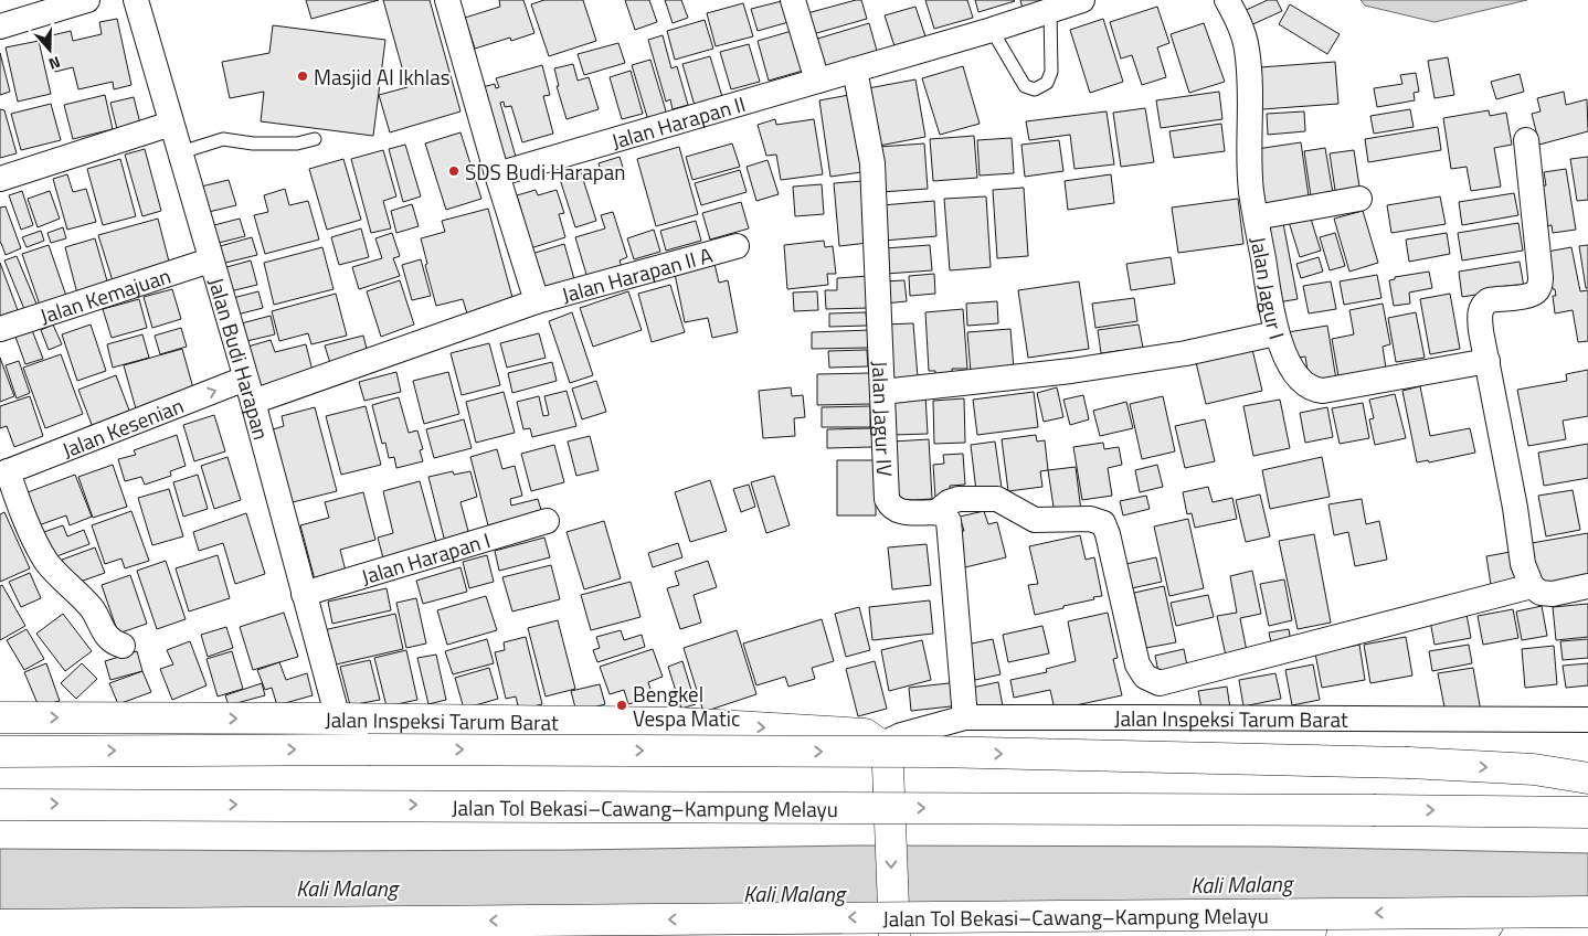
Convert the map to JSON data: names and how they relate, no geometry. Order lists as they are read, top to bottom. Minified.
{"streets":{"main road":["Jalan Inspeksi Tarum Barat","Jalan Tol Bekasi–Cawang–Kampung Melayu"],"street":["Jalan Harapan II","Jalan Harapan II A","Jalan Jagur I","Jalan Kemajuan","Jalan Budi Harapan","Jalan Jagur IV","Jalan Kesenian","Jalan Harapan I"]},"crossings":[["Jalan Harapan II","Jalan Jagur IV"],["Jalan Kemajuan","Jalan Budi Harapan"],["Jalan Budi Harapan","Jalan Kesenian"],["Jalan Budi Harapan","Jalan Harapan I"],["Jalan Budi Harapan","Jalan Inspeksi Tarum Barat"]],"one_way":["Jalan Kesenian","Jalan Inspeksi Tarum Barat"],"water":["Kali Malang"],"places":["Masjid Al Ikhlas","SDS Budi Harapan","Bengkel Vespa Matic"],"north":"bottom"}
